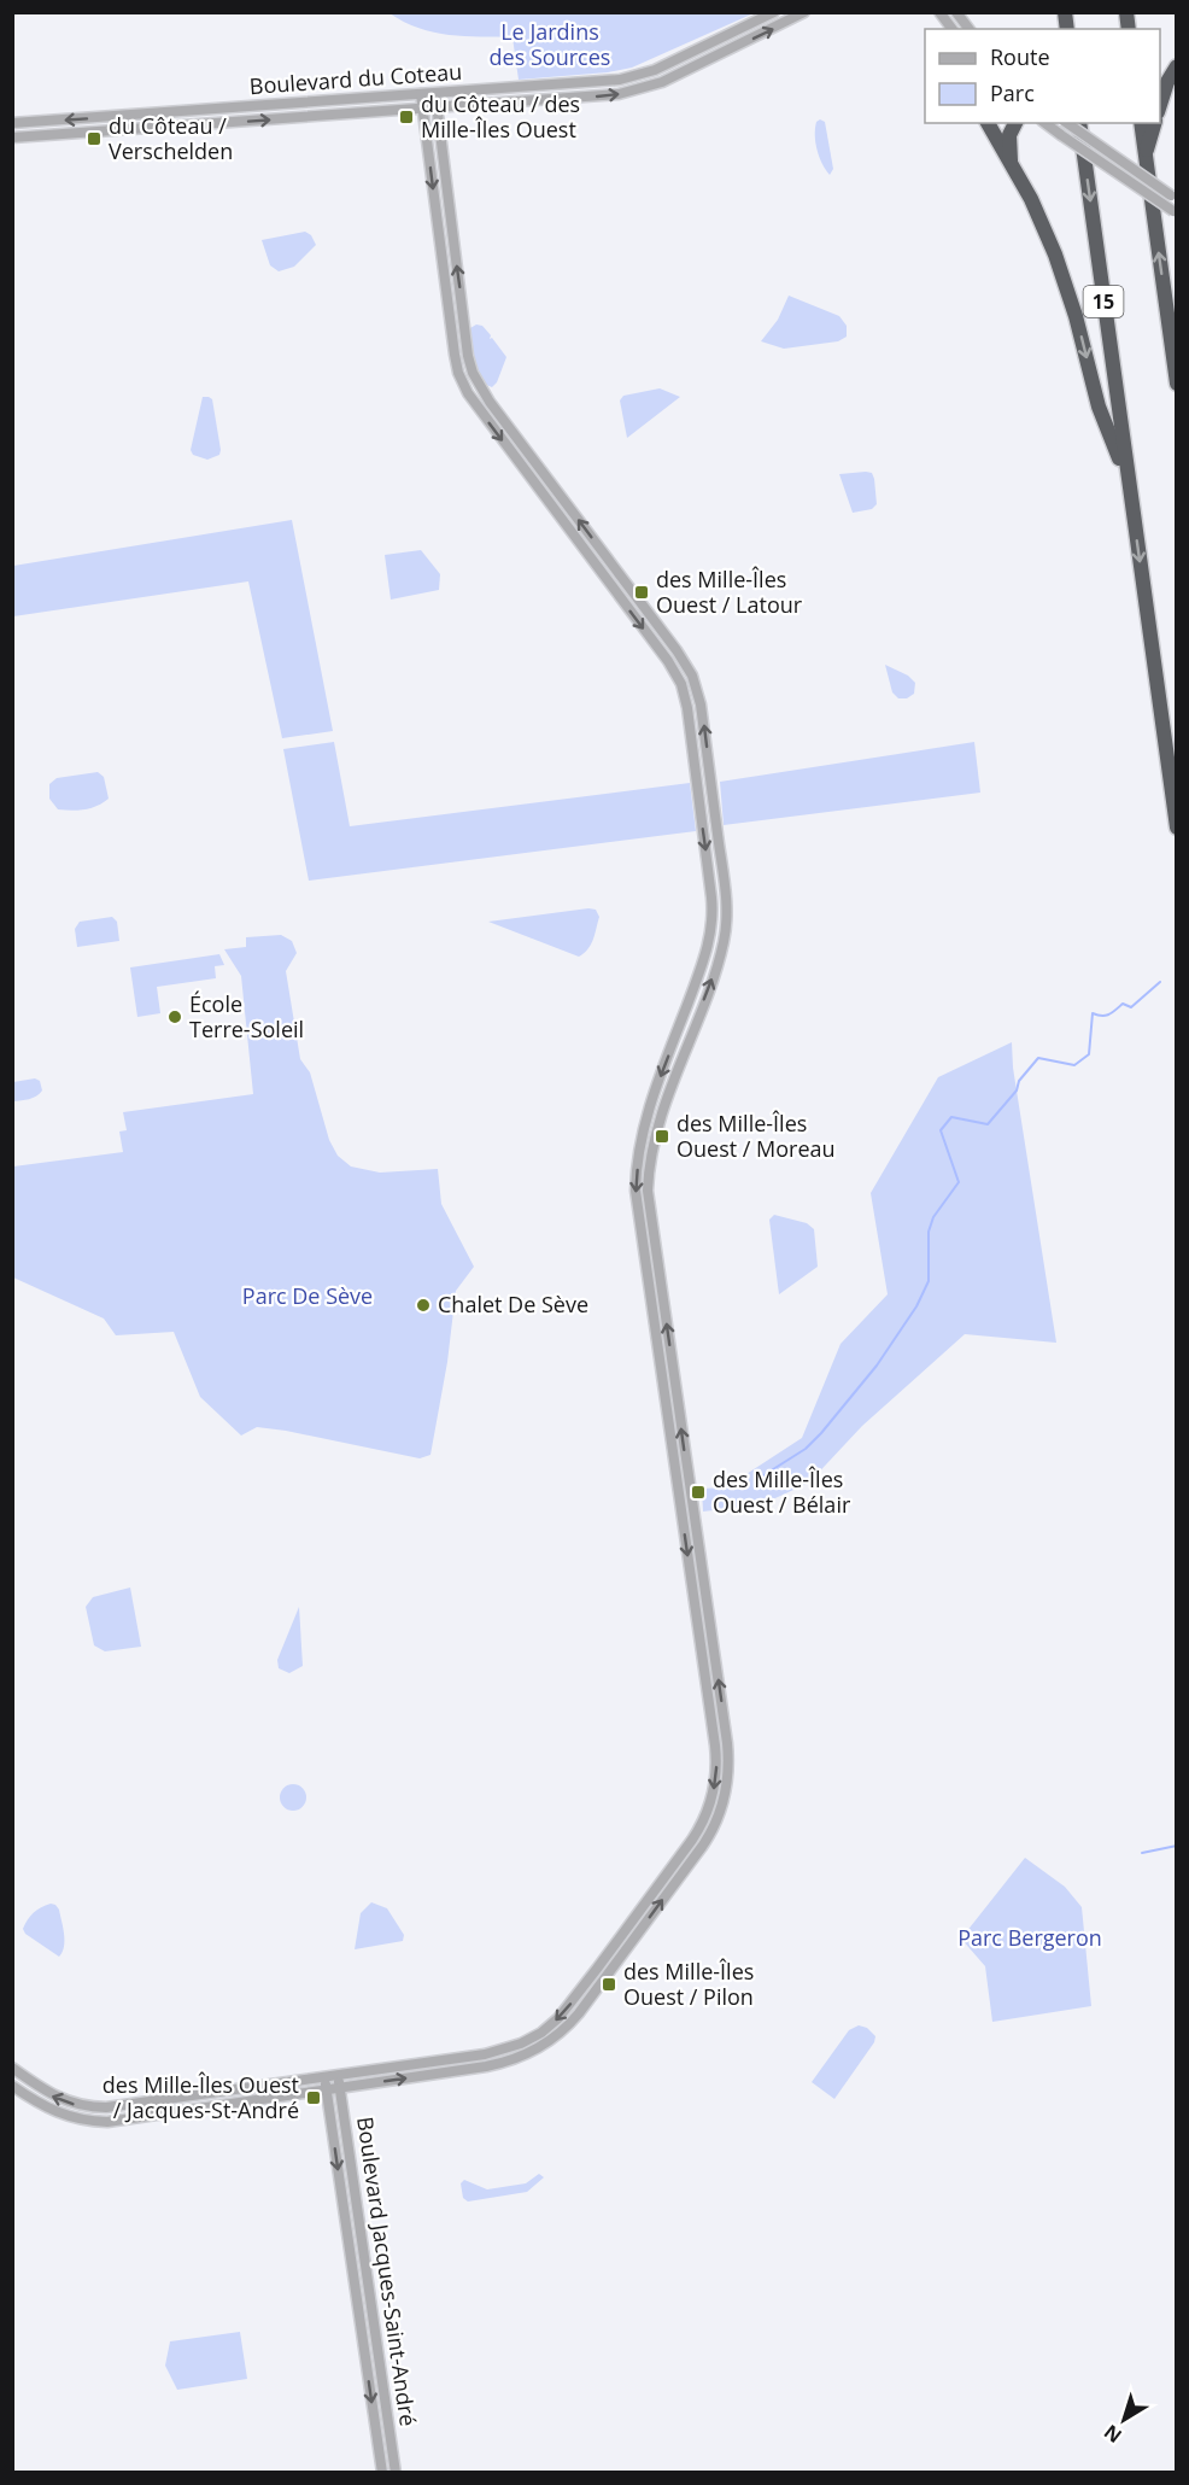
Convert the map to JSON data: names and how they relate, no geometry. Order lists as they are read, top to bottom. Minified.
{"streets":{"highway":["15"],"street":["Boulevard du Coteau","Boulevard Jacques-Saint-André"]},"parks":["Le Jardins des Sources","Parc De Sève","Parc Bergeron"],"places":{"transit":["du Côteau / des Mille-Îles Ouest","du Côteau / Verschelden","des Mille-Îles Ouest / Latour","des Mille-Îles Ouest / Moreau","des Mille-Îles Ouest / Bélair","des Mille-Îles Ouest / Pilon","des Mille-Îles Ouest / Jacques-St-André"],"other":["École Terre-Soleil","Chalet De Sève"]},"legend":["Route","Parc"],"north":"bottom left"}
